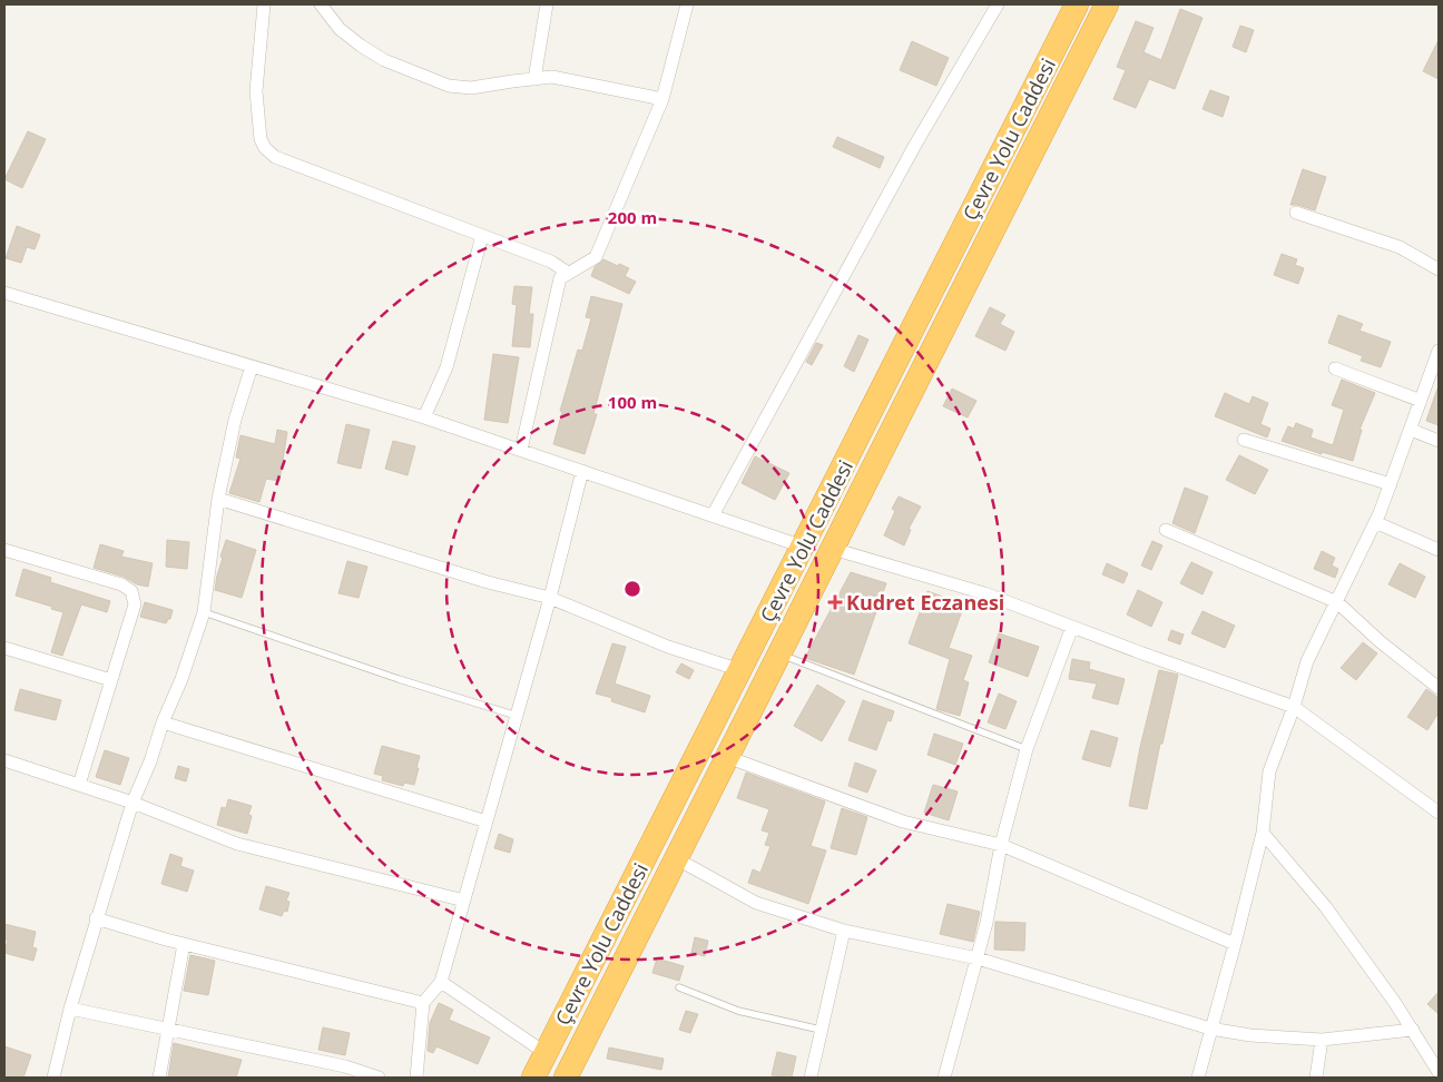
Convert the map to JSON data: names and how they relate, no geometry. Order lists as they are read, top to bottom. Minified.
{"streets":{"highway":["Çevre Yolu Caddesi"]},"places":{"health":["Kudret Eczanesi"]},"rings":["200 m","100 m"]}
